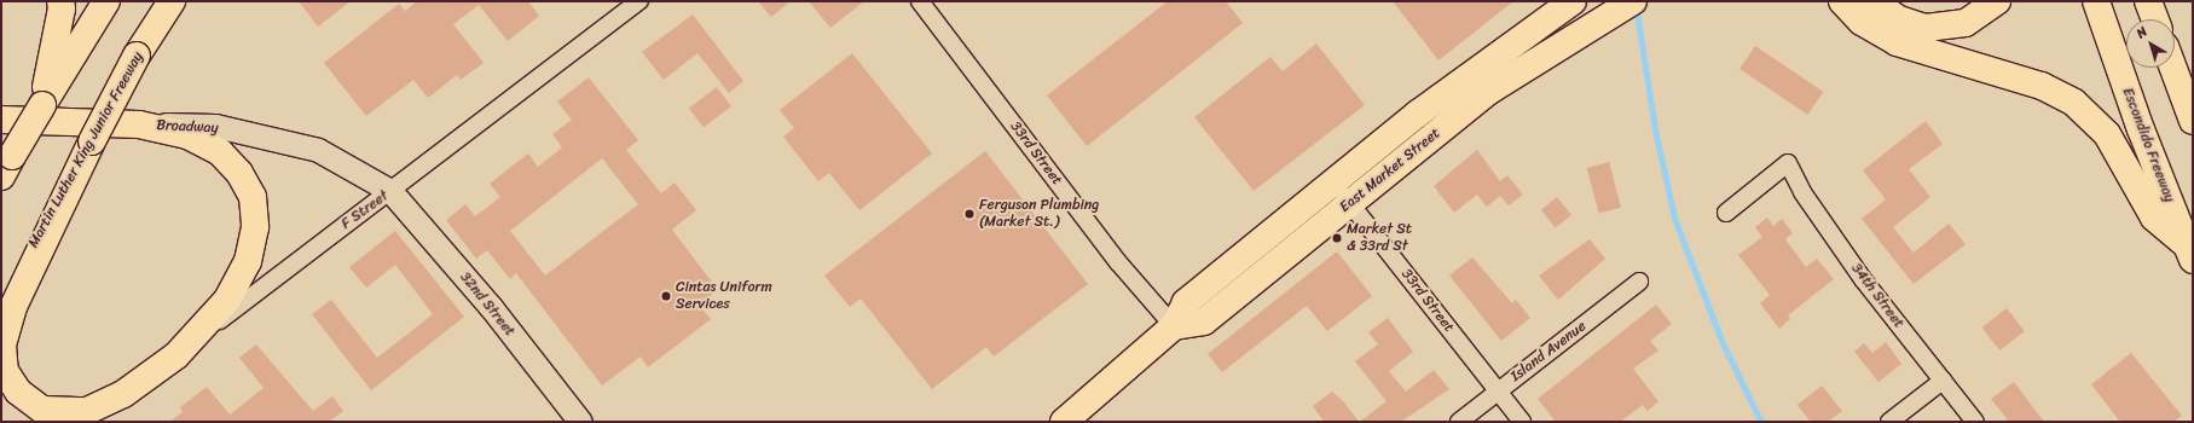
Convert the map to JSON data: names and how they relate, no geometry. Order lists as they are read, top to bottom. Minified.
{"streets":{"main road":["Broadway","Escondido Freeway","Martin Luther King Junior Freeway","East Market Street","32nd Street"],"street":["33rd Street","F Street","34th Street","Island Avenue"]},"crossings":[["Broadway","F Street"],["Broadway","32nd Street"],["33rd Street","East Market Street"],["33rd Street","Island Avenue"],["F Street","32nd Street"]],"places":["Ferguson Plumbing (Market St.)","Market St & 33rd St","Cintas Uniform Services"],"north":"top left"}
